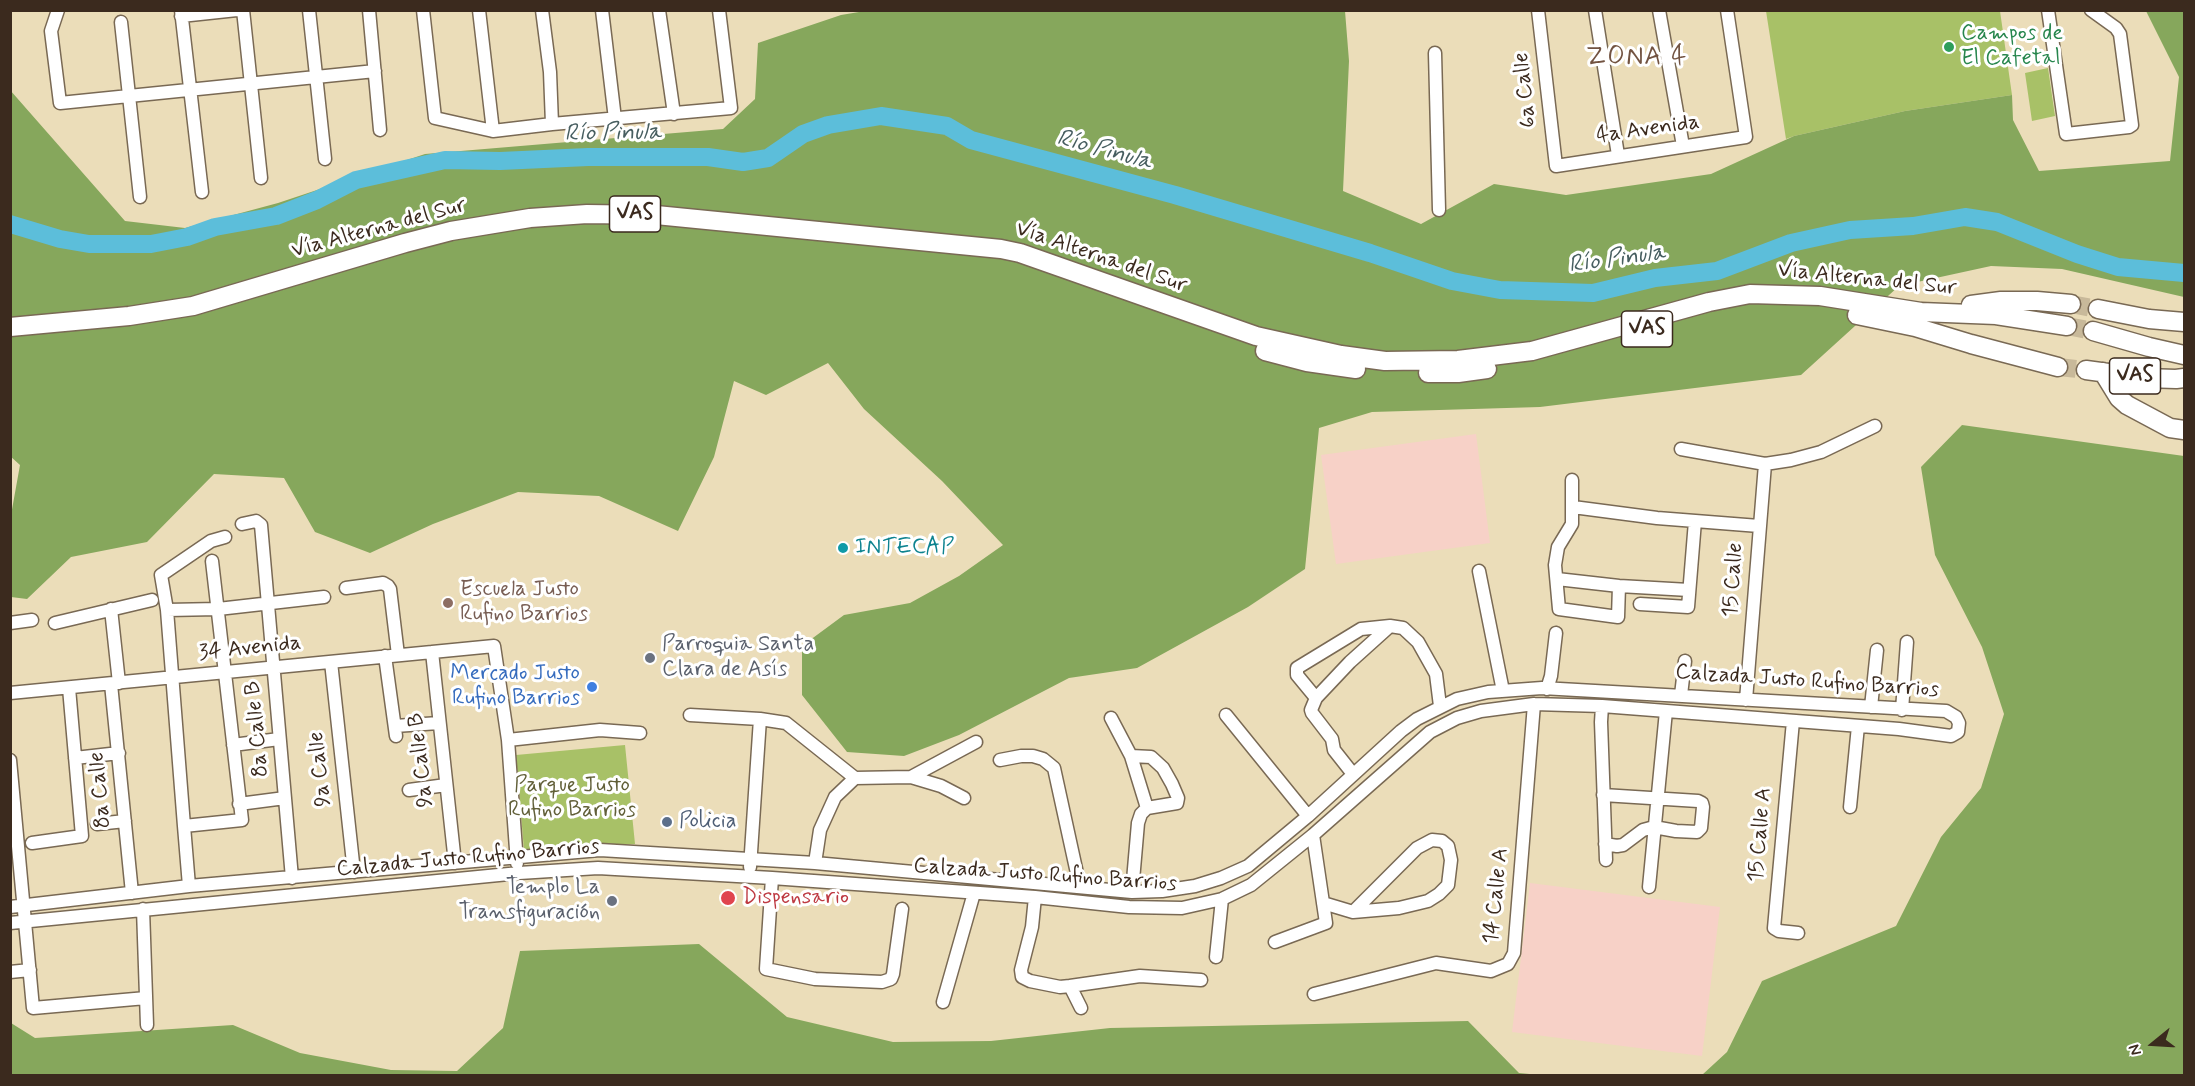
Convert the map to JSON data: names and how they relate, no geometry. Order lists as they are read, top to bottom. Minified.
{"streets":{"highway":["VAS","Vía Alterna del Sur"],"street":["6a Calle","4a Avenida","15 Calle","34 Avenida","Calzada Justo Rufino Barrios","8a Calle B","9a Calle B","9a Calle","8a Calle","15 Calle A","14 Calle A"]},"crossings":[["6a Calle","4a Avenida"],["15 Calle","Calzada Justo Rufino Barrios"],["34 Avenida","8a Calle B"],["34 Avenida","9a Calle B"],["34 Avenida","9a Calle"],["34 Avenida","8a Calle"],["Calzada Justo Rufino Barrios","8a Calle B"],["Calzada Justo Rufino Barrios","9a Calle B"],["Calzada Justo Rufino Barrios","9a Calle"],["Calzada Justo Rufino Barrios","8a Calle"],["Calzada Justo Rufino Barrios","15 Calle A"],["Calzada Justo Rufino Barrios","14 Calle A"]],"districts":["ZONA 4"],"water":["Río Pinula"],"parks":["Parque Justo Rufino Barrios"],"places":["Campos de El Cafetal","INTECAP","Escuela Justo Rufino Barrios","Parroquia Santa Clara de Asís","Mercado Justo Rufino Barrios","Policia","Dispensario","Templo La Transfiguración"],"north":"left"}
